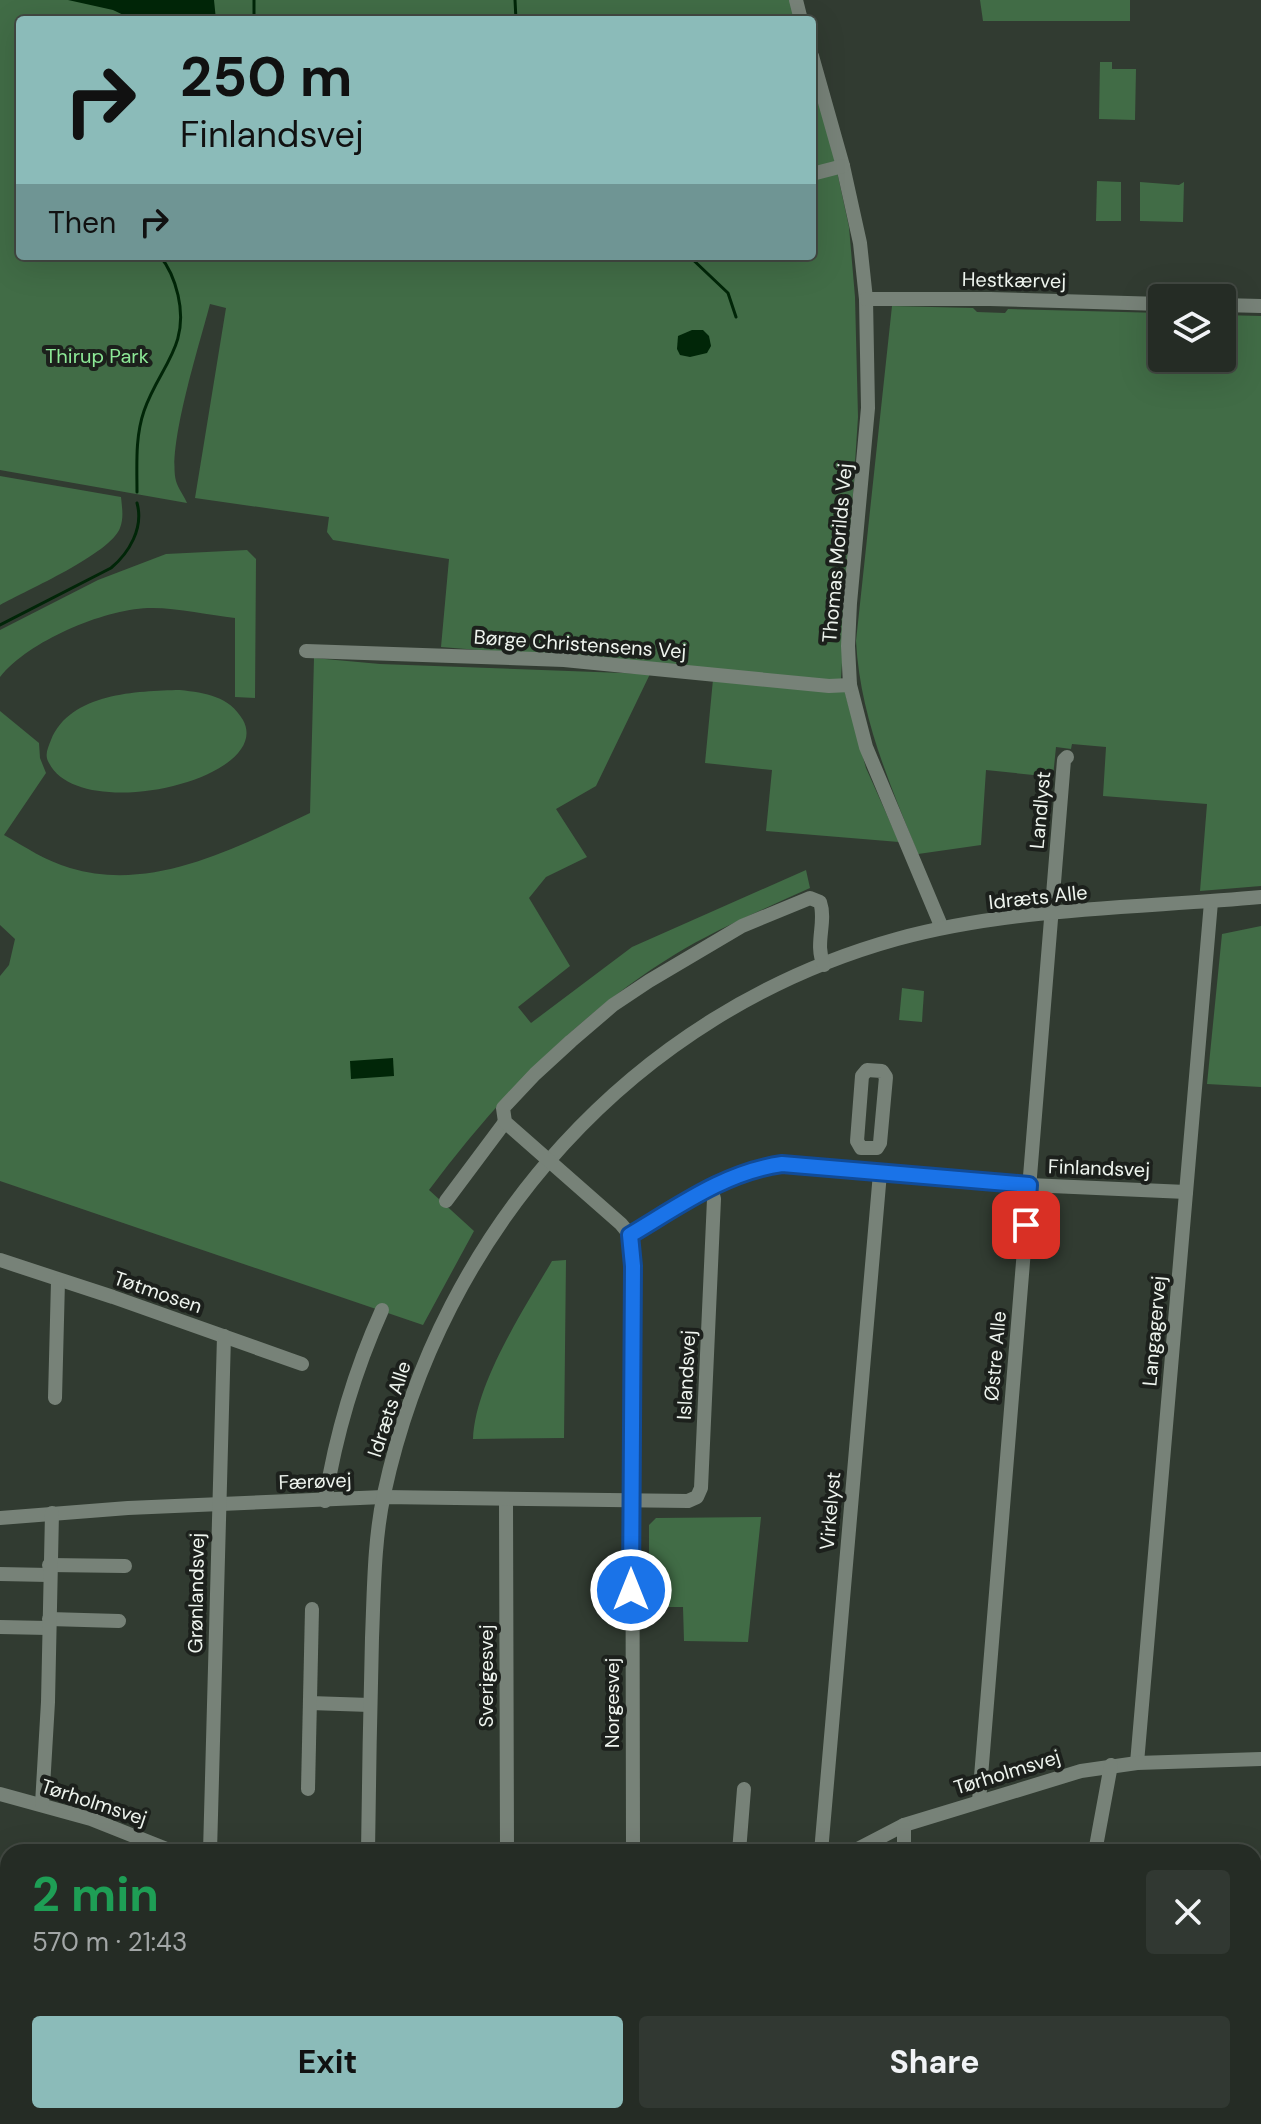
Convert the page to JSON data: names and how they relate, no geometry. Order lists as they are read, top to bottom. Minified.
{"streets":{"street":["Hestkærvej","Thomas Morilds Vej","Børge Christensens Vej","Landlyst","Idræts Alle","Finlandsvej","Tøtmosen","Langagervej","Østre Alle","Islandsvej","Færøvej","Virkelyst","Grønlandsvej","Sverigesvej","Norgesvej","Tørholmsvej"]},"crossings":[["Hestkærvej","Thomas Morilds Vej"],["Thomas Morilds Vej","Børge Christensens Vej"],["Thomas Morilds Vej","Idræts Alle"],["Landlyst","Idræts Alle"],["Landlyst","Østre Alle"],["Idræts Alle","Langagervej"],["Idræts Alle","Østre Alle"],["Idræts Alle","Færøvej"],["Finlandsvej","Langagervej"],["Finlandsvej","Østre Alle"],["Finlandsvej","Islandsvej"],["Finlandsvej","Virkelyst"],["Finlandsvej","Norgesvej"],["Tøtmosen","Grønlandsvej"],["Langagervej","Tørholmsvej"],["Østre Alle","Tørholmsvej"],["Islandsvej","Færøvej"],["Islandsvej","Norgesvej"],["Færøvej","Grønlandsvej"],["Færøvej","Sverigesvej"],["Færøvej","Norgesvej"]],"parks":["Thirup Park"],"page":{"turn":["250 m","Finlandsvej"],"then":"Then","heading":["2 min","570 m · 21:43"],"buttons":["Exit","Share"]}}
